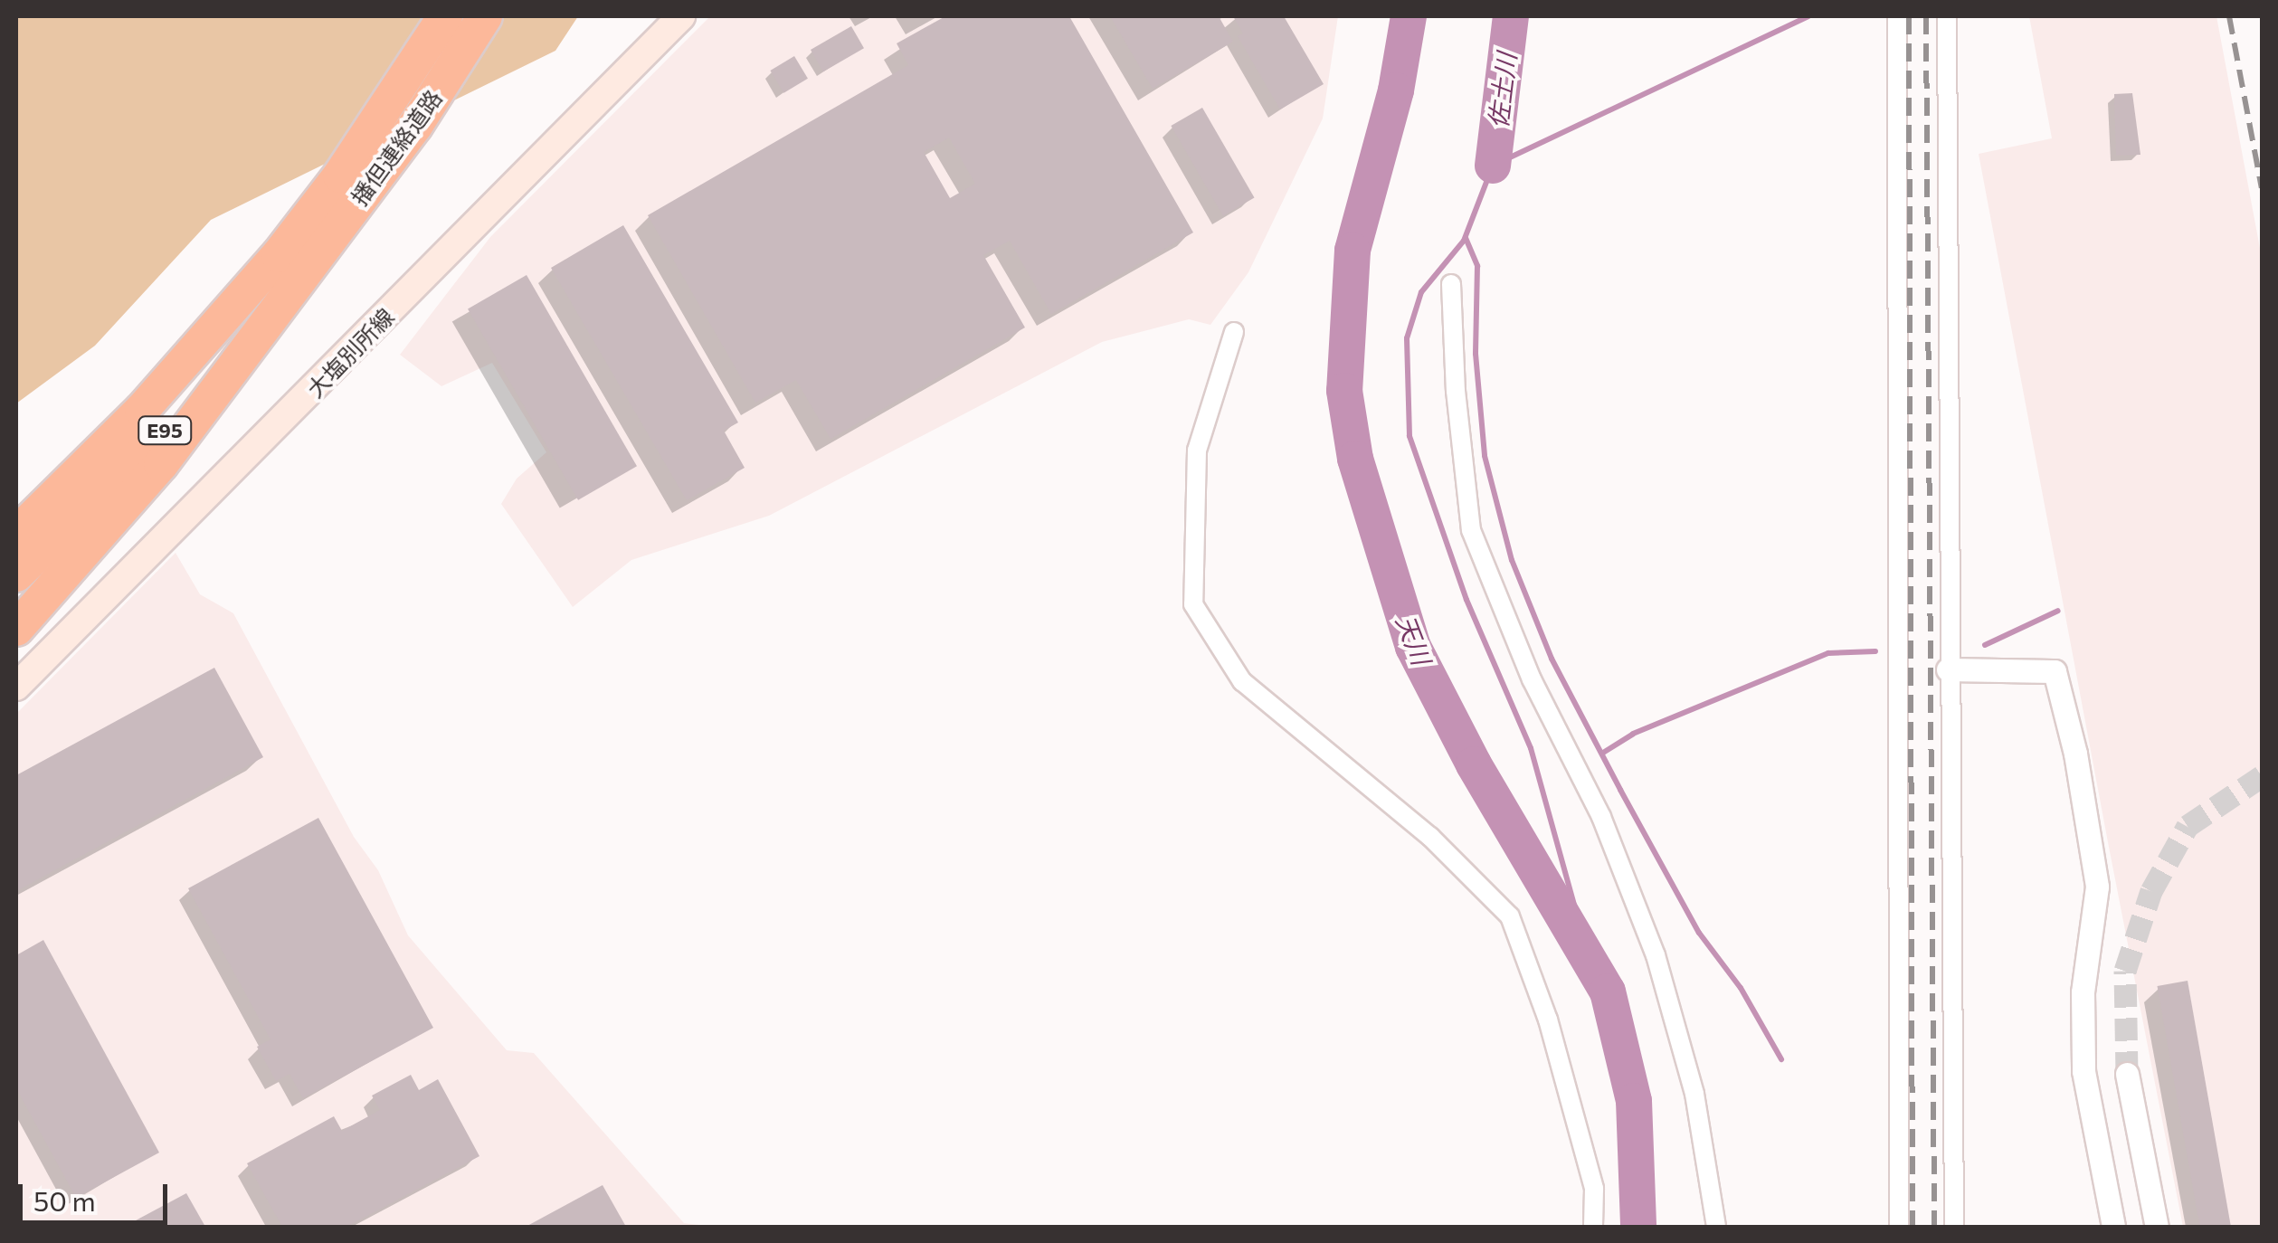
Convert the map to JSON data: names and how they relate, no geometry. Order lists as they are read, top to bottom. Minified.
{"streets":{"highway":["播但連絡道路","E95"],"main road":["大塩別所線"]},"crossings":[["播但連絡道路","E95"]],"water":["佐土川","天川"],"scale_bar":"50 m"}
